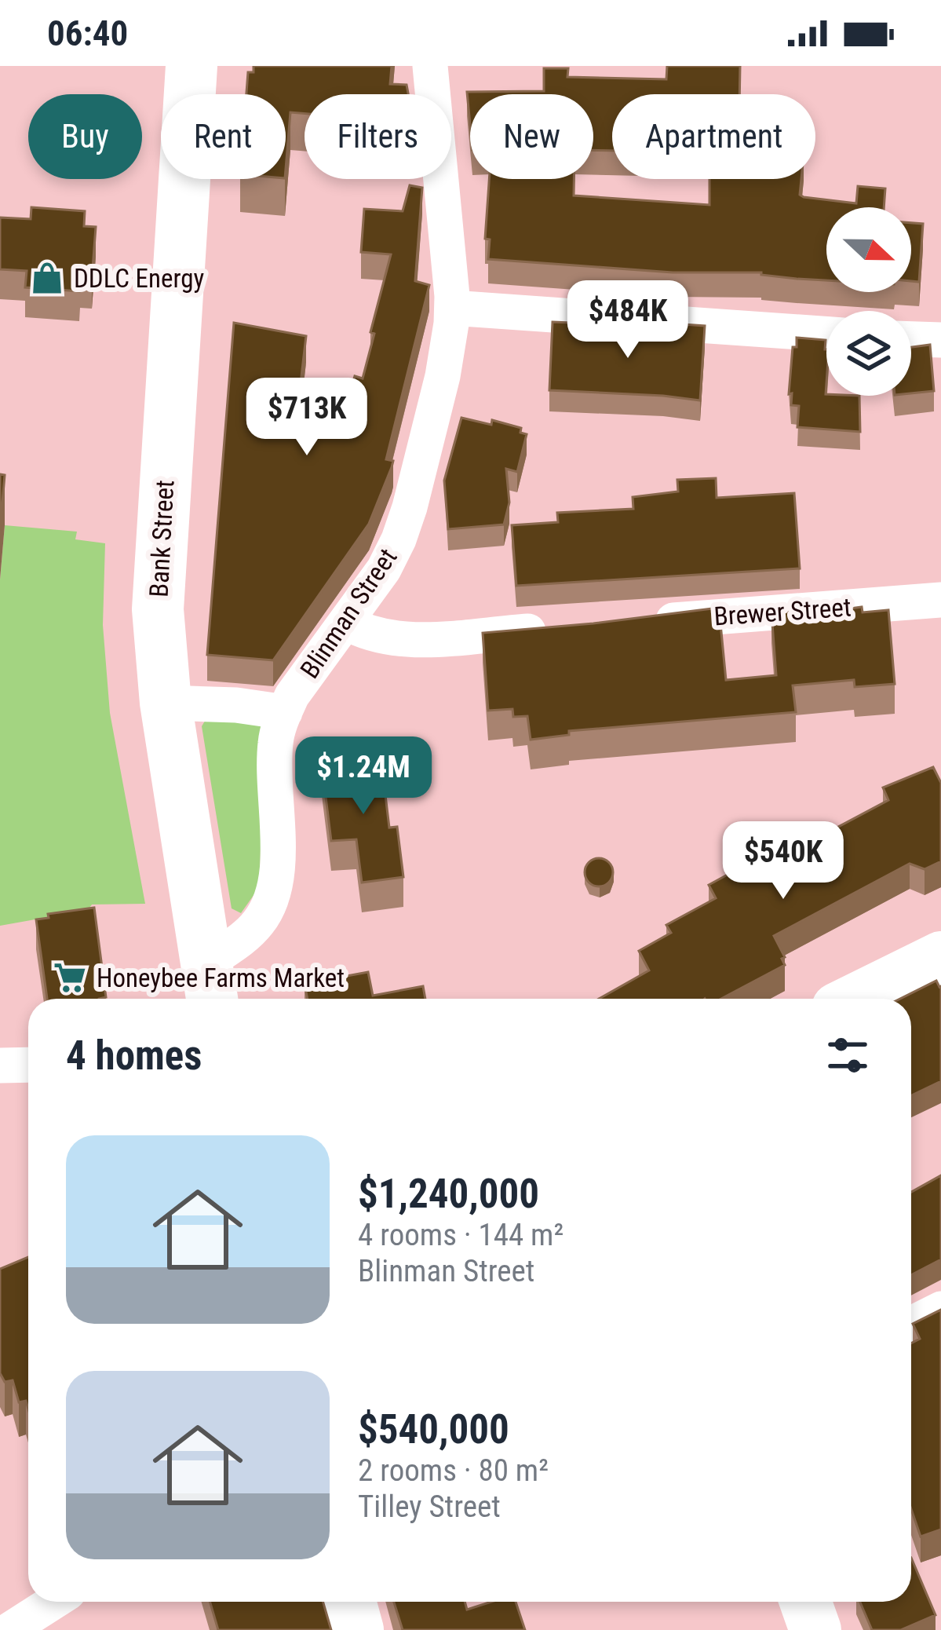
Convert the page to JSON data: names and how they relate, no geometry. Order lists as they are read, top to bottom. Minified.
{"streets":{"main road":["Bank Street"],"street":["Brewer Street","Blinman Street"]},"crossings":[["Bank Street","Blinman Street"]],"places":{"shop":["DDLC Energy"],"supermarket":["Honeybee Farms Market"]},"north":"right","page":{"status":"06:40","chip":["Buy","Rent","Filters","New","Apartment"],"price":["$484K","$713K","$1.24M","$540K"],"heading":"4 homes","list":[{"name":"$1,240,000","note":"4 rooms · 144 m² · Blinman Street"},{"name":"$540,000","note":"2 rooms · 80 m² · Tilley Street"}]}}
